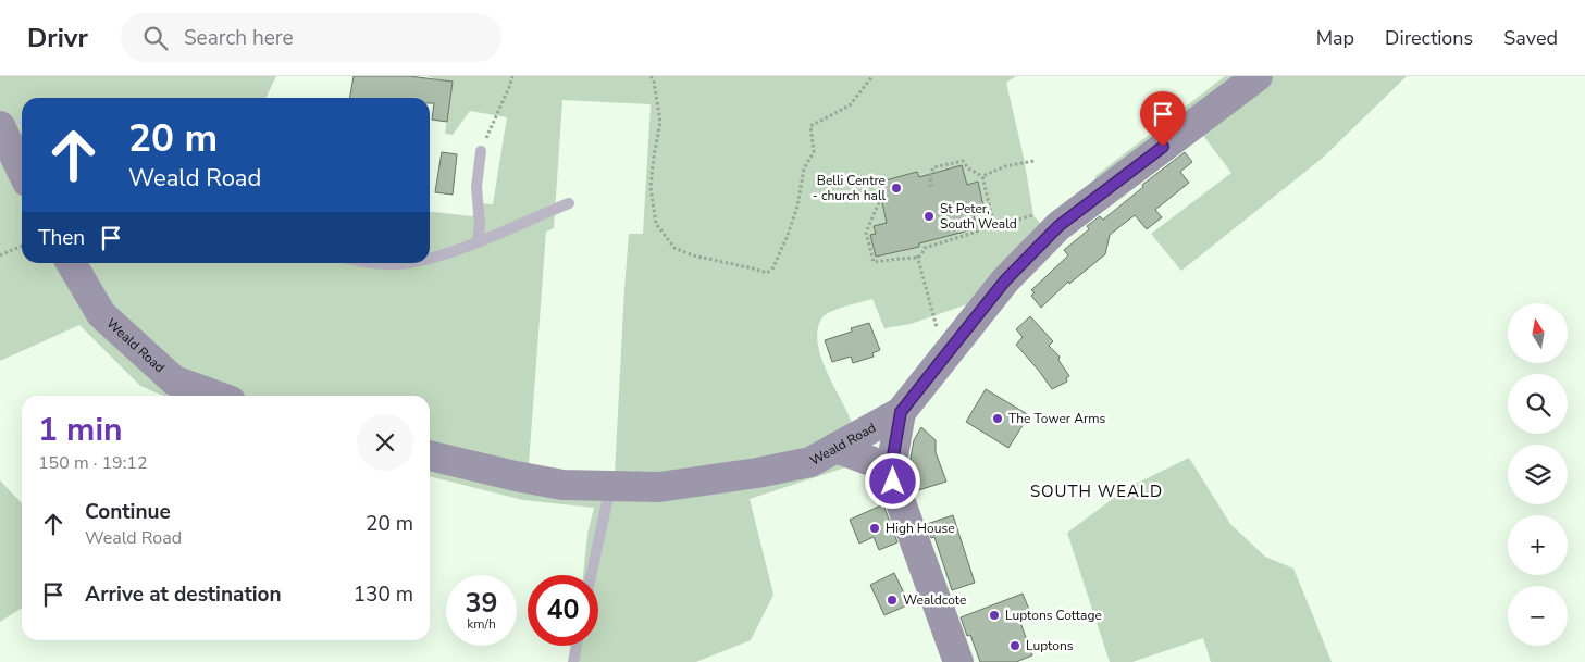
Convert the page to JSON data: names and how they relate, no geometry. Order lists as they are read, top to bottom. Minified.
{"streets":{"street":["Weald Road"]},"districts":["SOUTH WEALD"],"places":["Belli Centre - church hall","St Peter, South Weald","The Tower Arms","High House","Wealdcote","Luptons Cottage","Luptons"],"north":"top","page":{"header":"Drivr","search":"Search here","nav":["Map","Directions","Saved"],"turn":["20 m","Weald Road"],"then":"Then","map_buttons":["+","−"],"heading":["1 min","150 m · 19:12"],"list":[{"name":"Continue","note":"Weald Road","value":"20 m"},{"name":"Arrive at destination","value":"130 m"}],"speed":"39 km/h","limit":"40"}}
